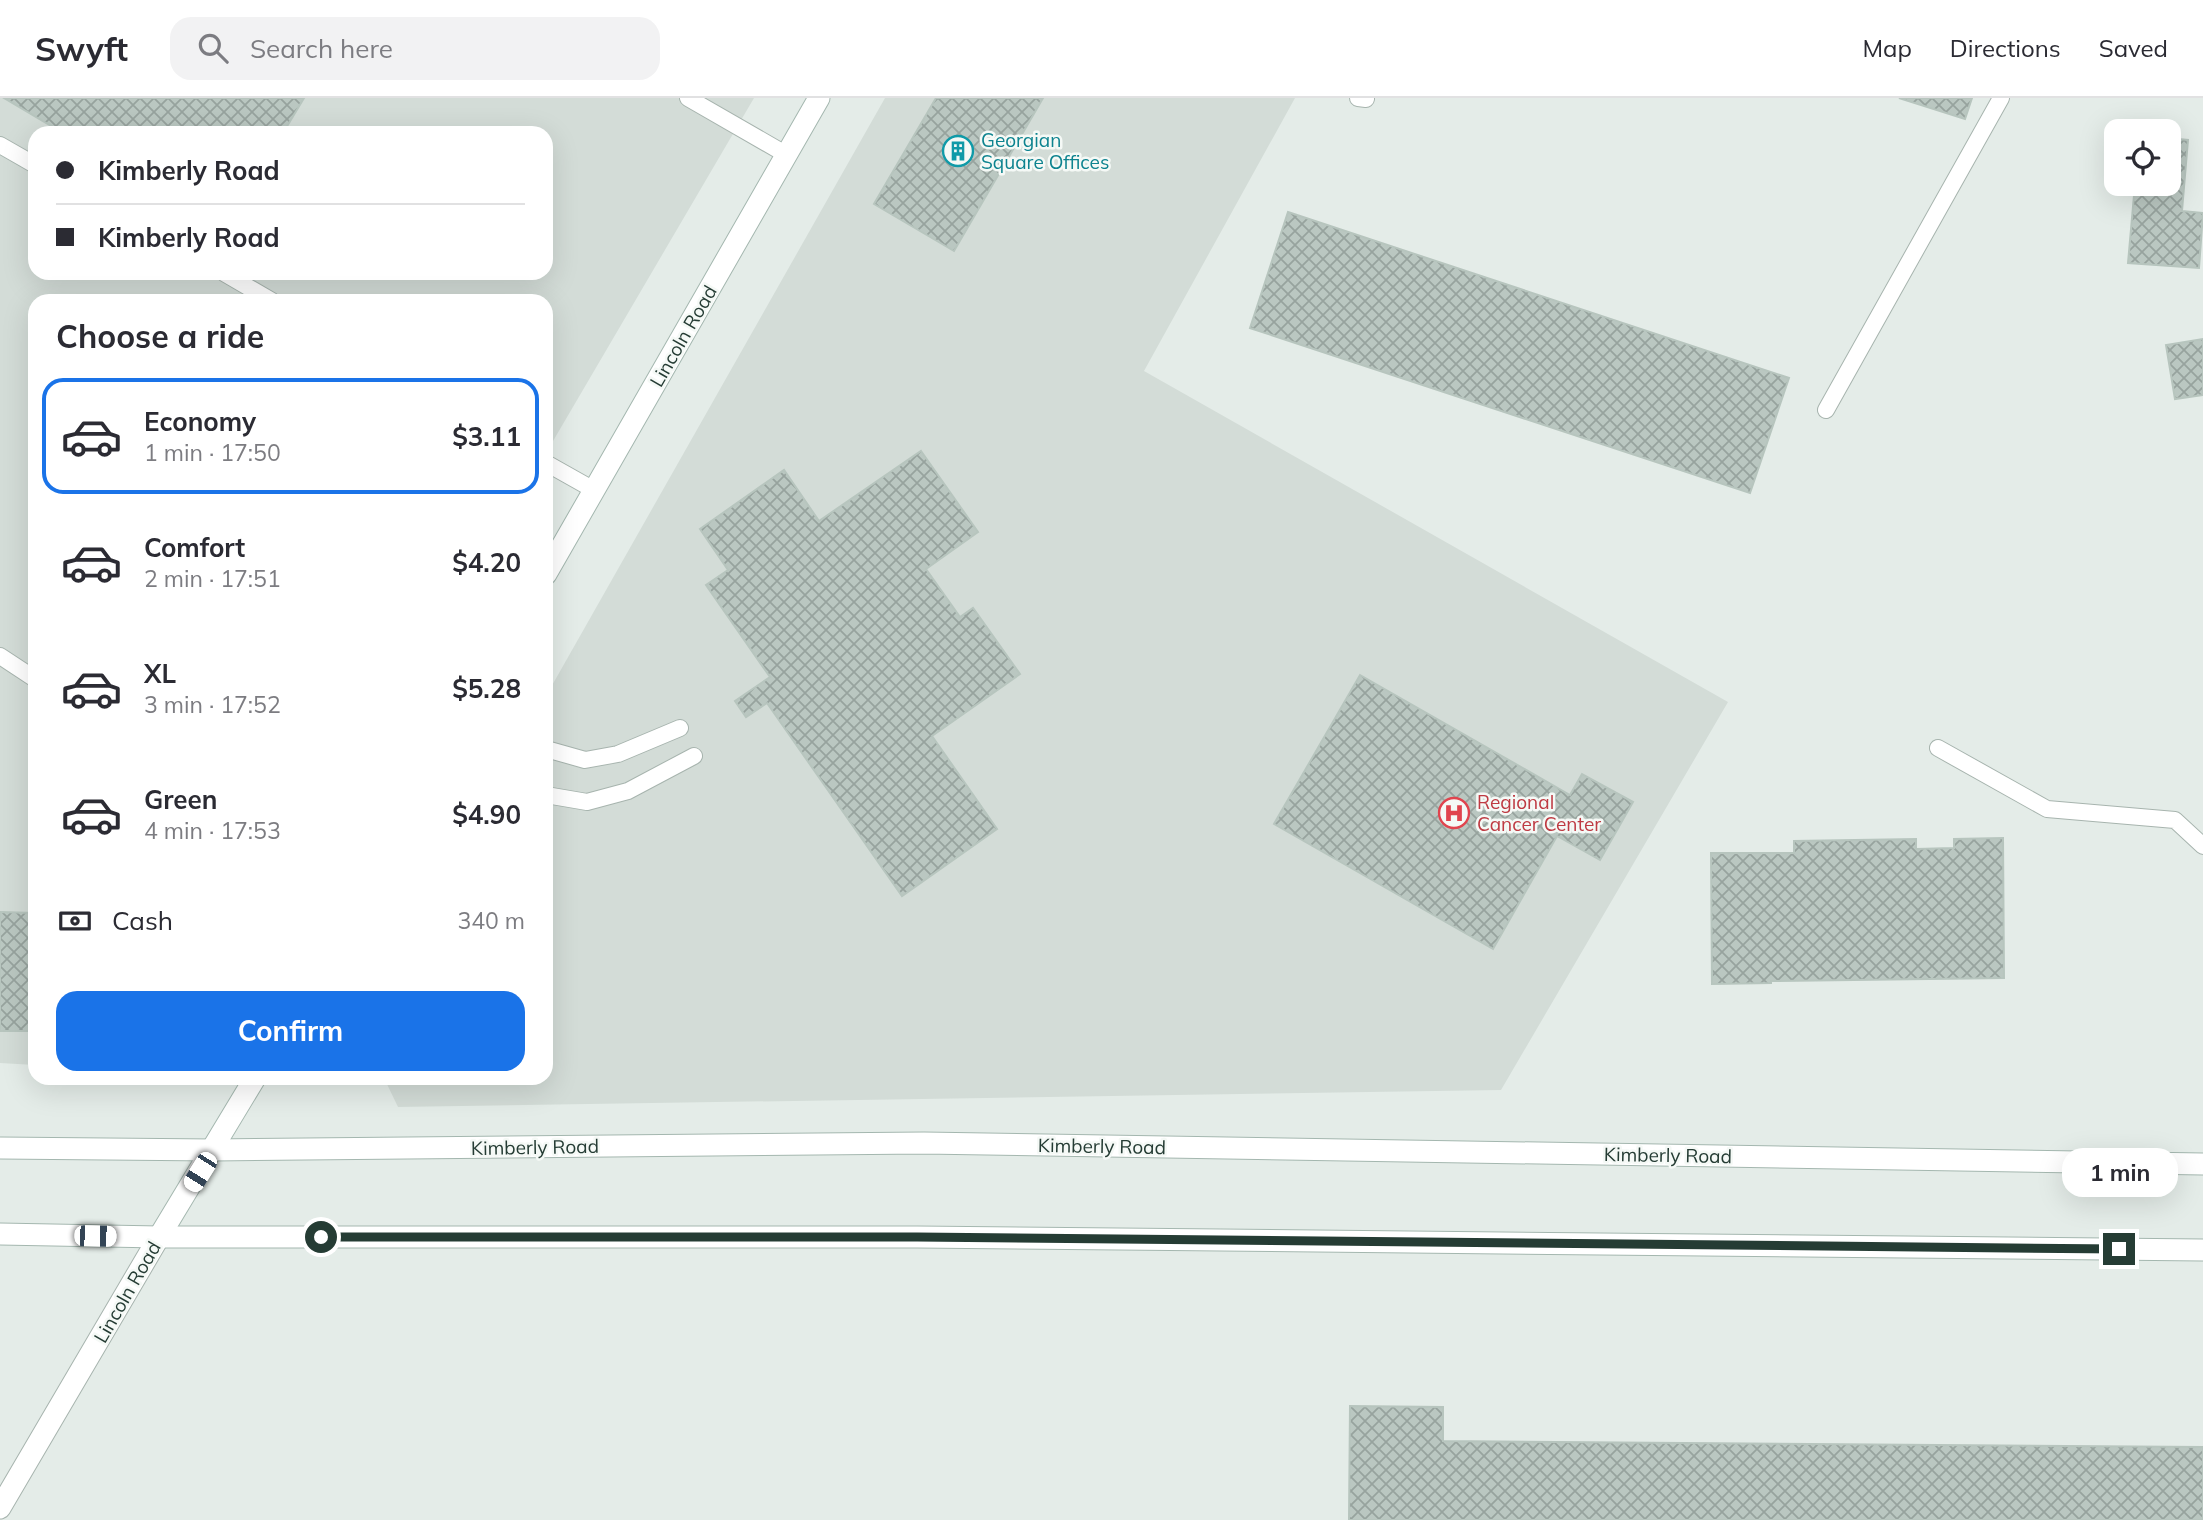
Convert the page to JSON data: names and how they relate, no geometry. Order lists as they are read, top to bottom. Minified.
{"streets":{"main road":["Lincoln Road","Kimberly Road"]},"crossings":[["Lincoln Road","Kimberly Road"]],"places":{"building":["Georgian Square Offices"],"hospital":["Regional Cancer Center"]},"page":{"header":"Swyft","search":"Search here","nav":["Map","Directions","Saved"],"banner":["Kimberly Road","Kimberly Road"],"heading":"Choose a ride","list":[{"name":"Economy","note":"1 min · 17:50","value":"$3.11"},{"name":"Comfort","note":"2 min · 17:51","value":"$4.20"},{"name":"XL","note":"3 min · 17:52","value":"$5.28"},{"name":"Green","note":"4 min · 17:53","value":"$4.90"}],"pay":["Cash","340 m"],"buttons":"Confirm","bubble":"1 min"}}
